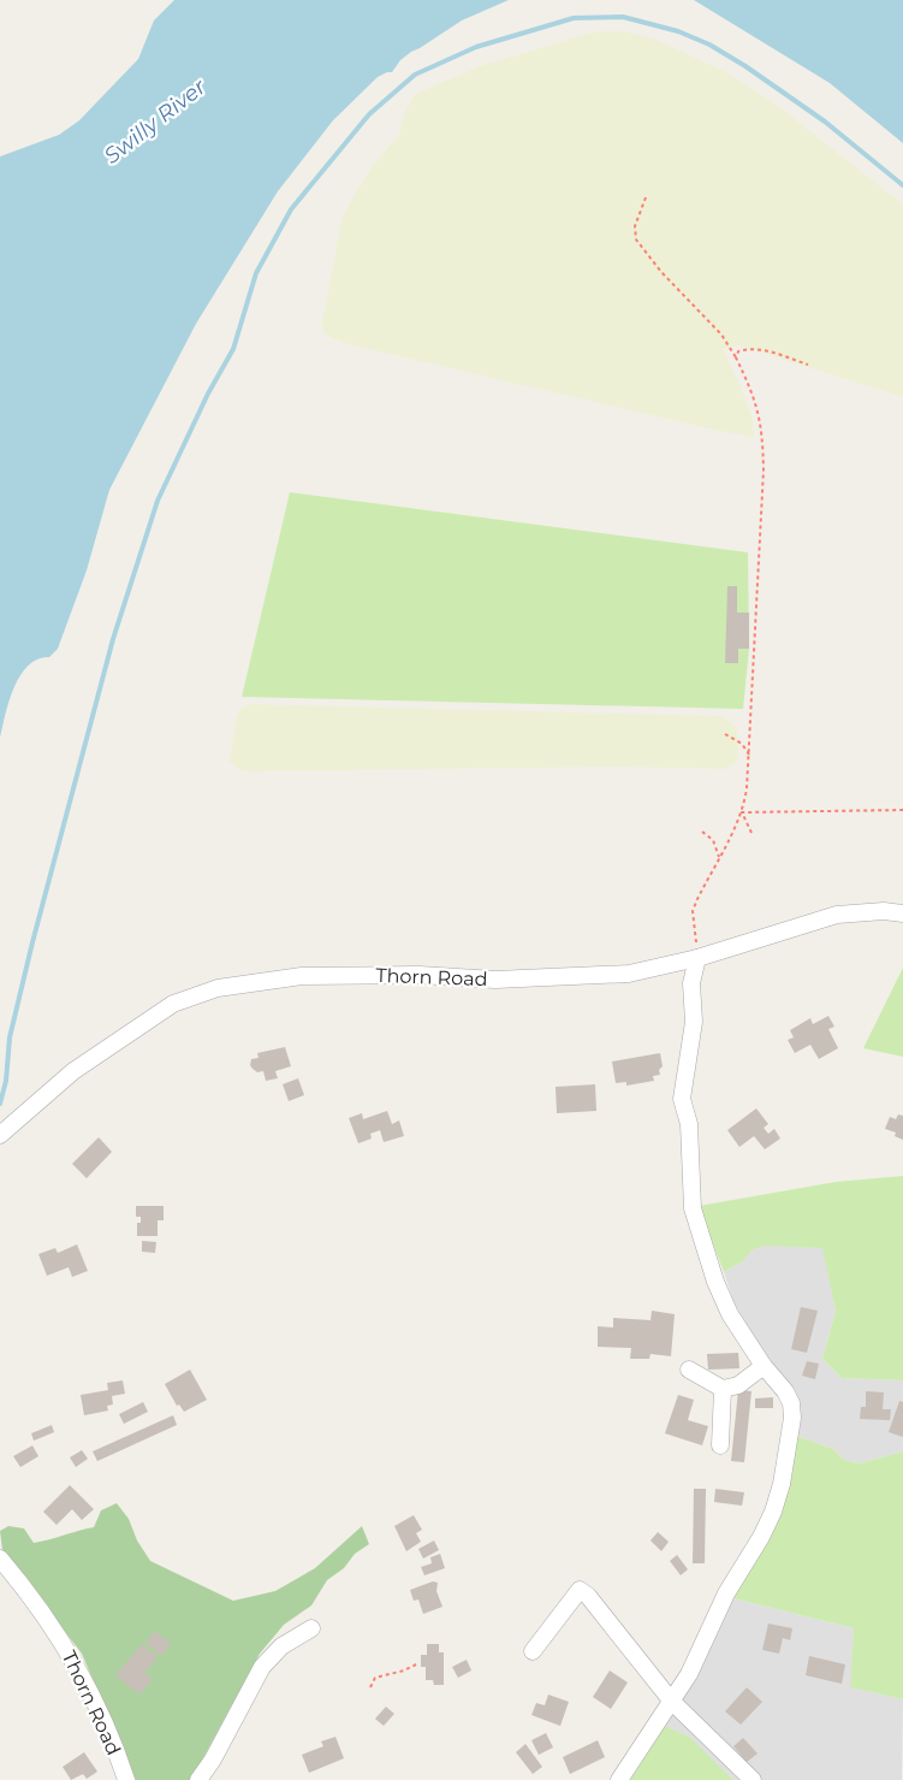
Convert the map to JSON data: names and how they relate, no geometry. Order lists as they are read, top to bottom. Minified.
{"streets":{"street":["Thorn Road"]},"water":["Swilly River"]}
